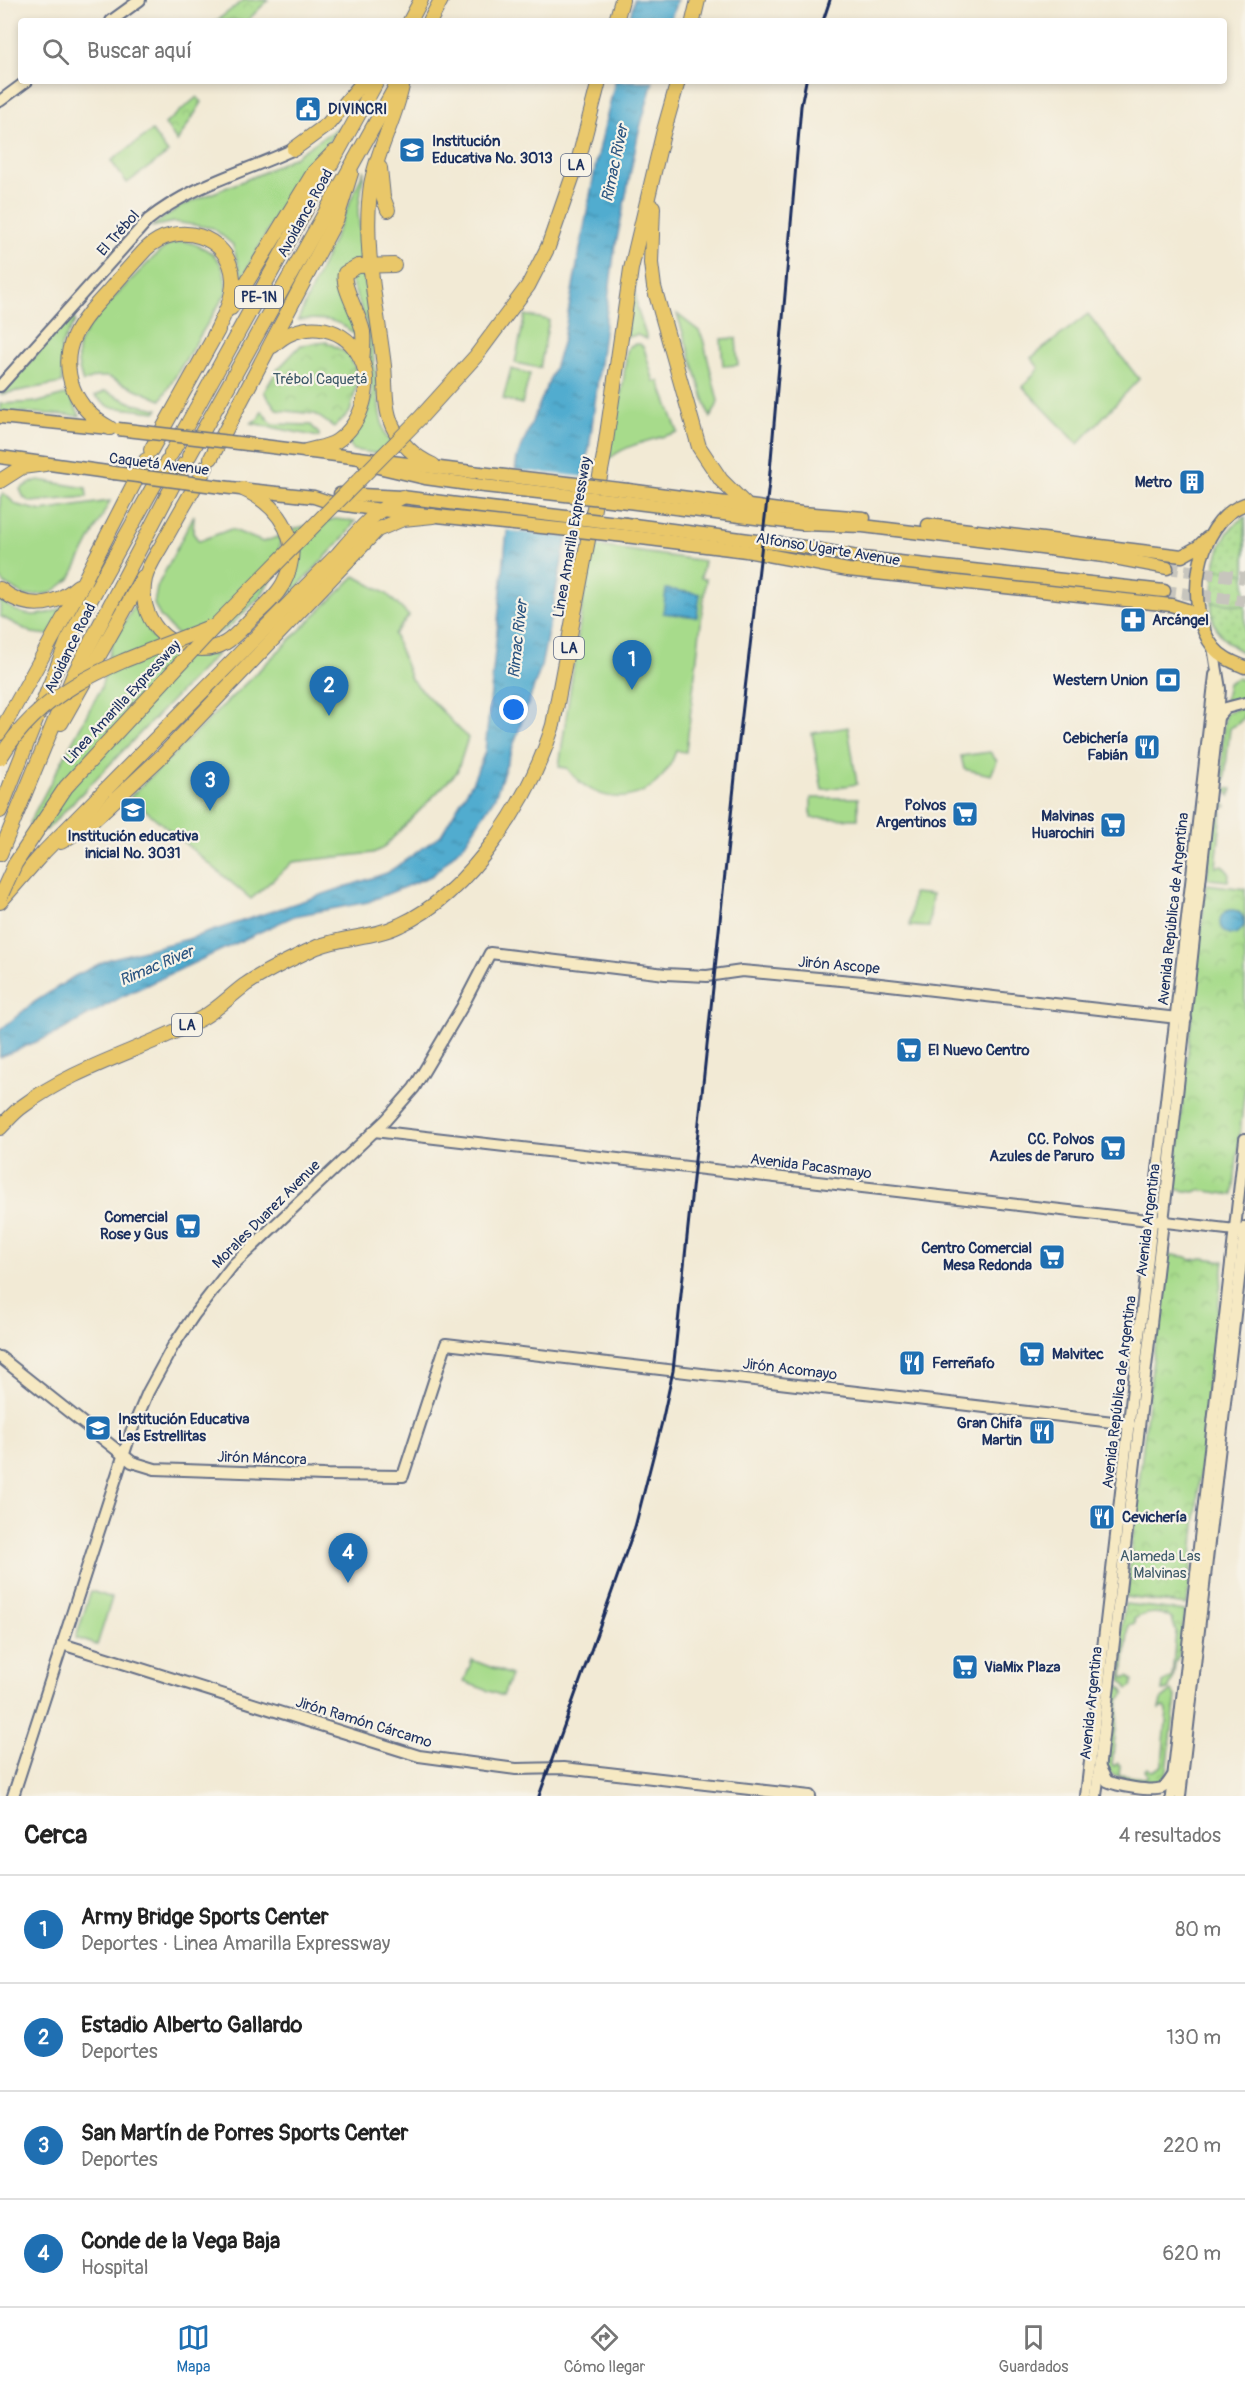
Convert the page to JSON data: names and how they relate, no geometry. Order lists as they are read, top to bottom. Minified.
{"streets":{"highway":["LA","Avoidance Road","PE-1N","Linea Amarilla Expressway"],"main road":["Caquetá Avenue","Alfonso Ugarte Avenue"],"street":["El Trébol","Avenida República de Argentina","Jirón Ascope","Avenida Pacasmayo","Morales Duarez Avenue","Avenida Argentina","Jirón Acomayo","Jirón Máncora","Jirón Ramón Cárcamo"]},"crossings":[["Caquetá Avenue","Alfonso Ugarte Avenue"],["Avenida República de Argentina","Jirón Ascope"],["Avenida República de Argentina","Avenida Pacasmayo"],["Avenida República de Argentina","Avenida Argentina"],["Avenida República de Argentina","Jirón Acomayo"],["Jirón Ascope","Morales Duarez Avenue"],["Avenida Pacasmayo","Morales Duarez Avenue"],["Avenida Pacasmayo","Avenida Argentina"],["Morales Duarez Avenue","Jirón Máncora"],["Morales Duarez Avenue","Jirón Ramón Cárcamo"],["Jirón Acomayo","Jirón Máncora"]],"water":["Rimac River"],"parks":["Trébol Caquetá","Alameda Las Malvinas"],"places":{"public building":["DIVINCRI"],"school or university":["Institución Educativa No. 3013","Institución educativa inicial No. 3031","Institución Educativa Las Estrellitas"],"building":["Metro"],"pharmacy":["Arcángel"],"bank":["Western Union"],"restaurant":["Cebichería Fabián","Ferreñafo","Gran Chifa Martin","Cevichería"],"supermarket":["Polvos Argentinos","Malvinas Huarochiri","El Nuevo Centro","CC. Polvos Azules de Paruro","Comercial Rose y Gus","Centro Comercial Mesa Redonda","Malvitec","ViaMix Plaza"]},"page":{"search":"Buscar aquí","pins":["1","2","3","4"],"heading":["Cerca","4 resultados"],"list":[{"mark":"1","name":"Army Bridge Sports Center","note":"Deportes · Linea Amarilla Expressway","value":"80 m"},{"mark":"2","name":"Estadio Alberto Gallardo","note":"Deportes","value":"130 m"},{"mark":"3","name":"San Martín de Porres Sports Center","note":"Deportes","value":"220 m"},{"mark":"4","name":"Conde de la Vega Baja","note":"Hospital","value":"620 m"}],"nav":["Mapa","Cómo llegar","Guardados"]}}
